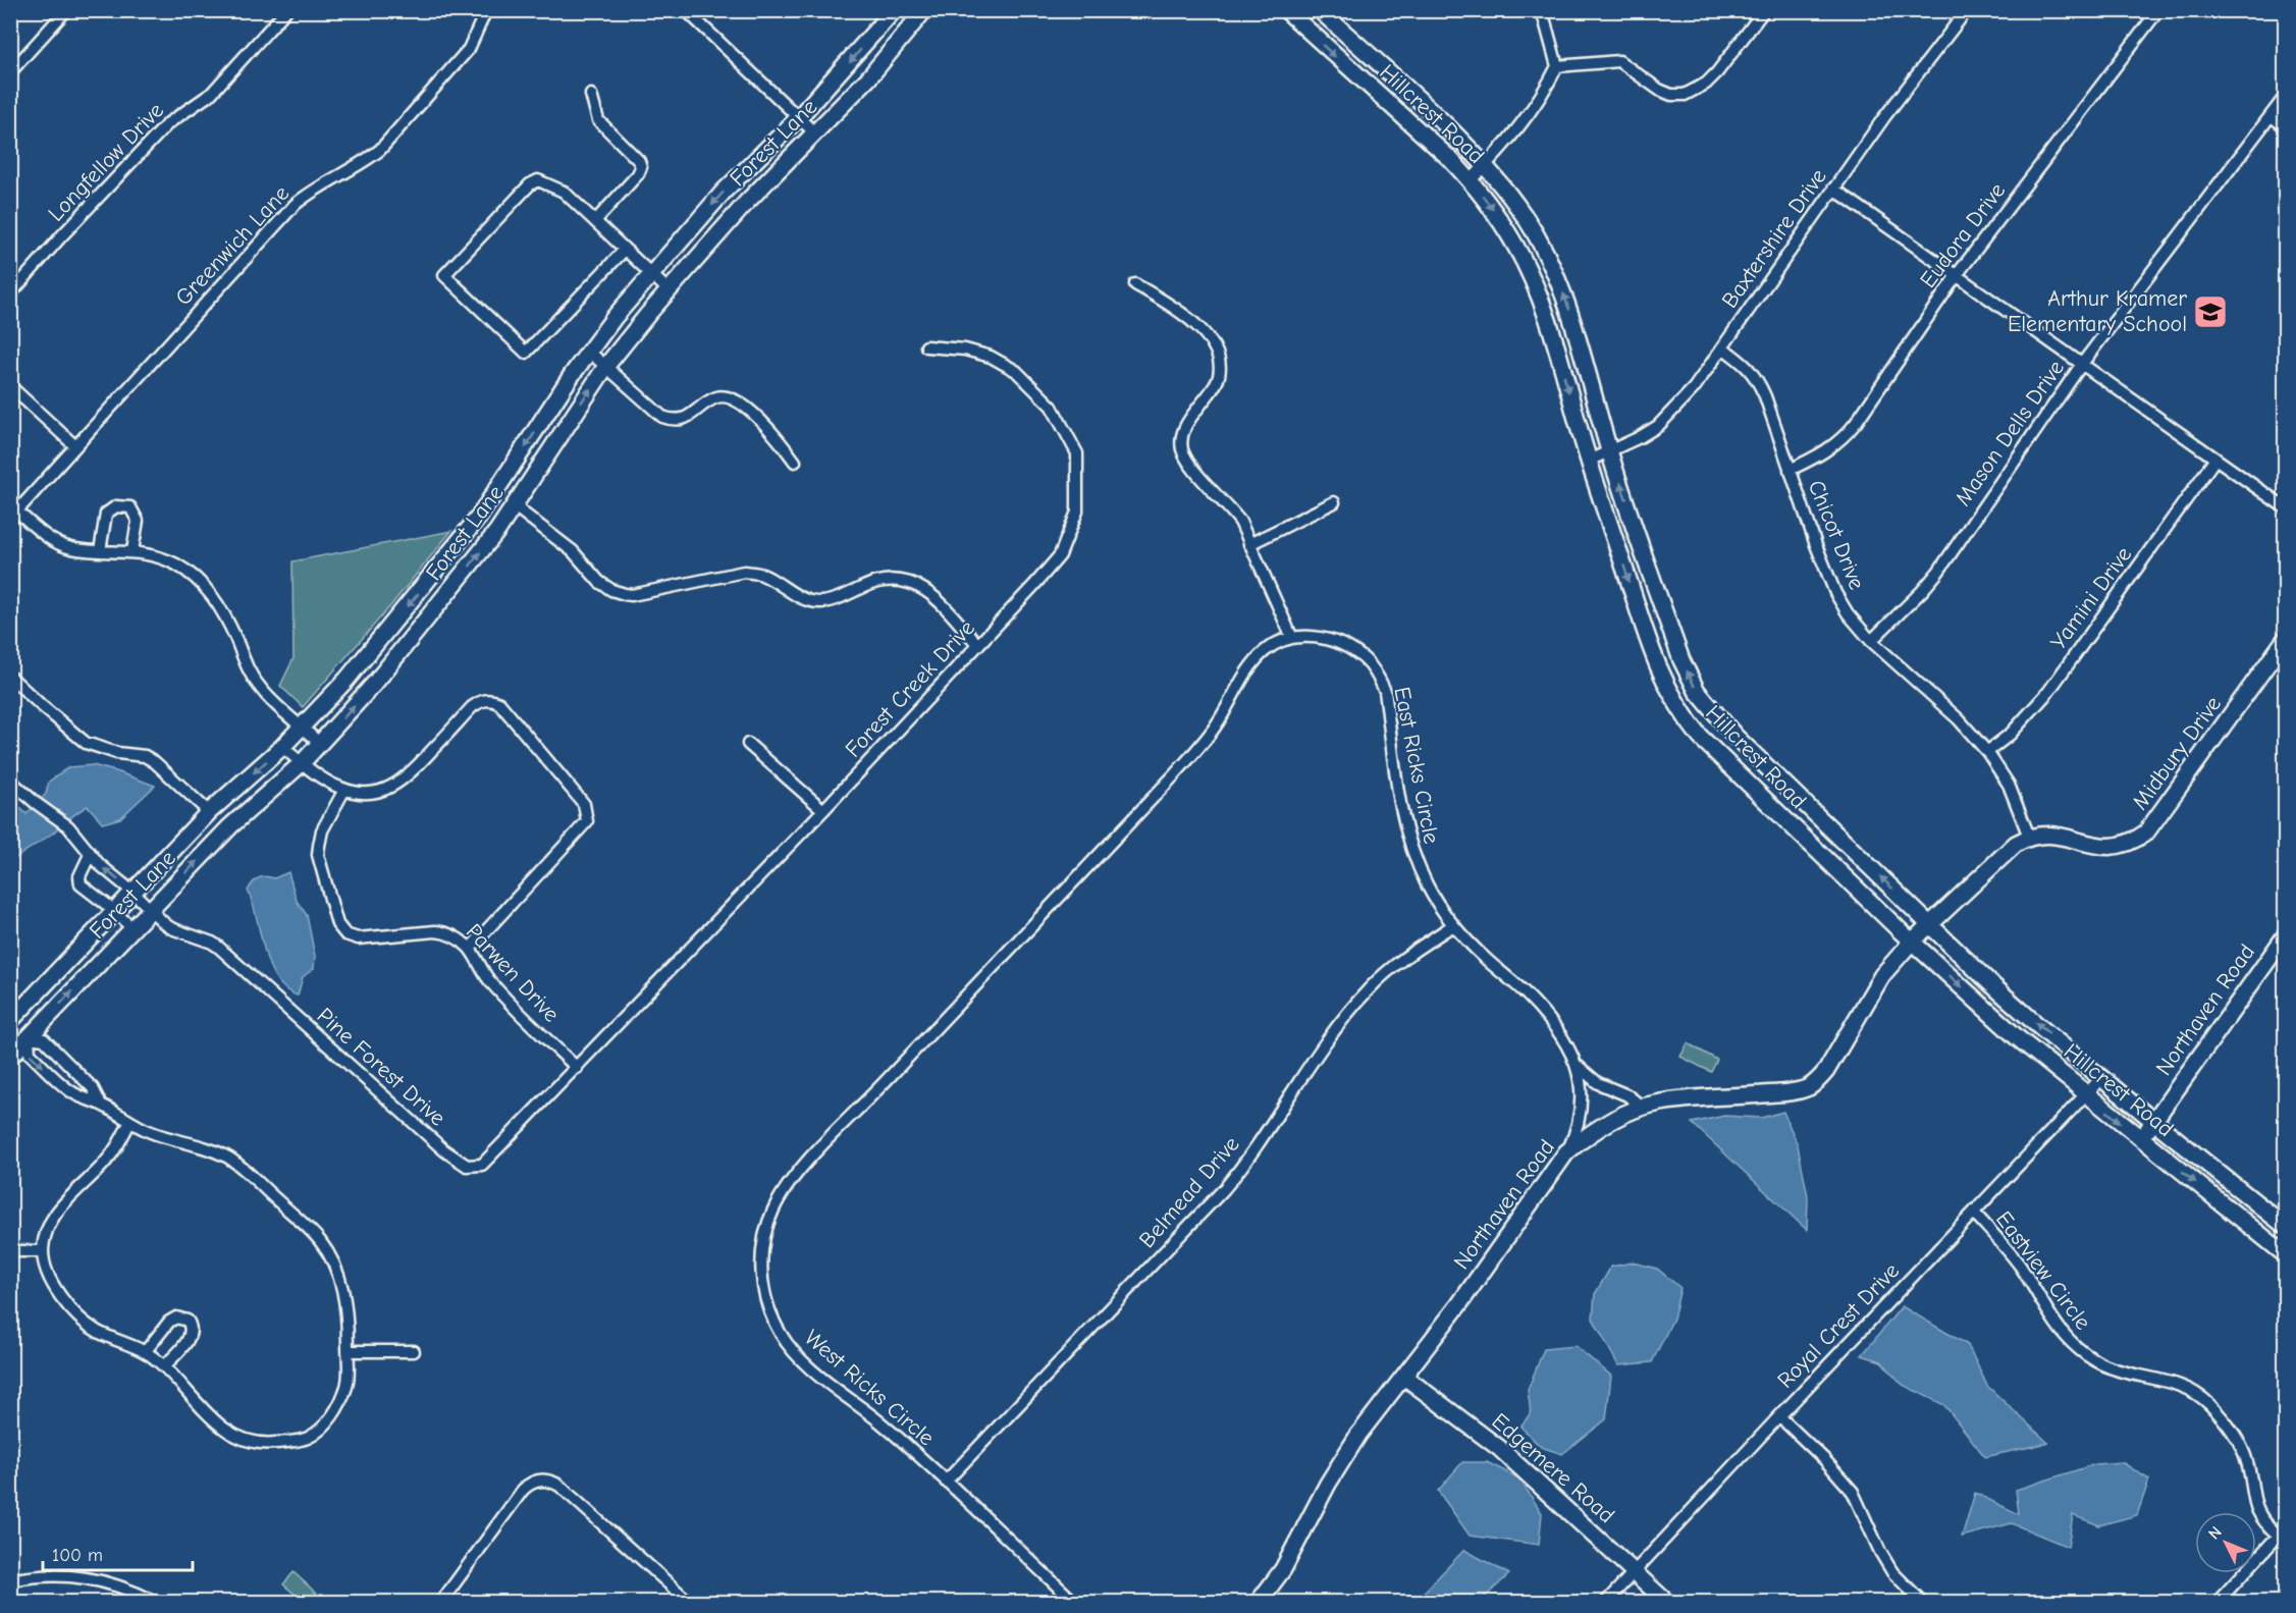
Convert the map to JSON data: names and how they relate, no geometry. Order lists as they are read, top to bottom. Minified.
{"streets":{"main road":["Hillcrest Road","Forest Lane","Midbury Drive","Northaven Road","Edgemere Road"],"street":["Longfellow Drive","Eudora Drive","Baxtershire Drive","Greenwich Lane","Mason Dells Drive","Chicot Drive","Yamini Drive","Forest Creek Drive","East Ricks Circle","Parwen Drive","Pine Forest Drive","Belmead Drive","Eastview Circle","Royal Crest Drive","West Ricks Circle"]},"crossings":[["Hillcrest Road","Baxtershire Drive"],["Hillcrest Road","Northaven Road"],["Hillcrest Road","Royal Crest Drive"],["Forest Lane","Pine Forest Drive"],["Eudora Drive","Chicot Drive"],["Baxtershire Drive","Chicot Drive"],["Mason Dells Drive","Chicot Drive"],["Chicot Drive","Yamini Drive"],["Chicot Drive","Midbury Drive"],["Forest Creek Drive","Parwen Drive"],["Forest Creek Drive","Pine Forest Drive"],["East Ricks Circle","Northaven Road"],["East Ricks Circle","Belmead Drive"],["East Ricks Circle","West Ricks Circle"],["Parwen Drive","Pine Forest Drive"],["Northaven Road","Edgemere Road"],["Belmead Drive","West Ricks Circle"],["Eastview Circle","Royal Crest Drive"],["Royal Crest Drive","Edgemere Road"]],"places":{"school or university":["Arthur Kramer Elementary School"]},"scale_bar":"100 m","north":"top left"}
